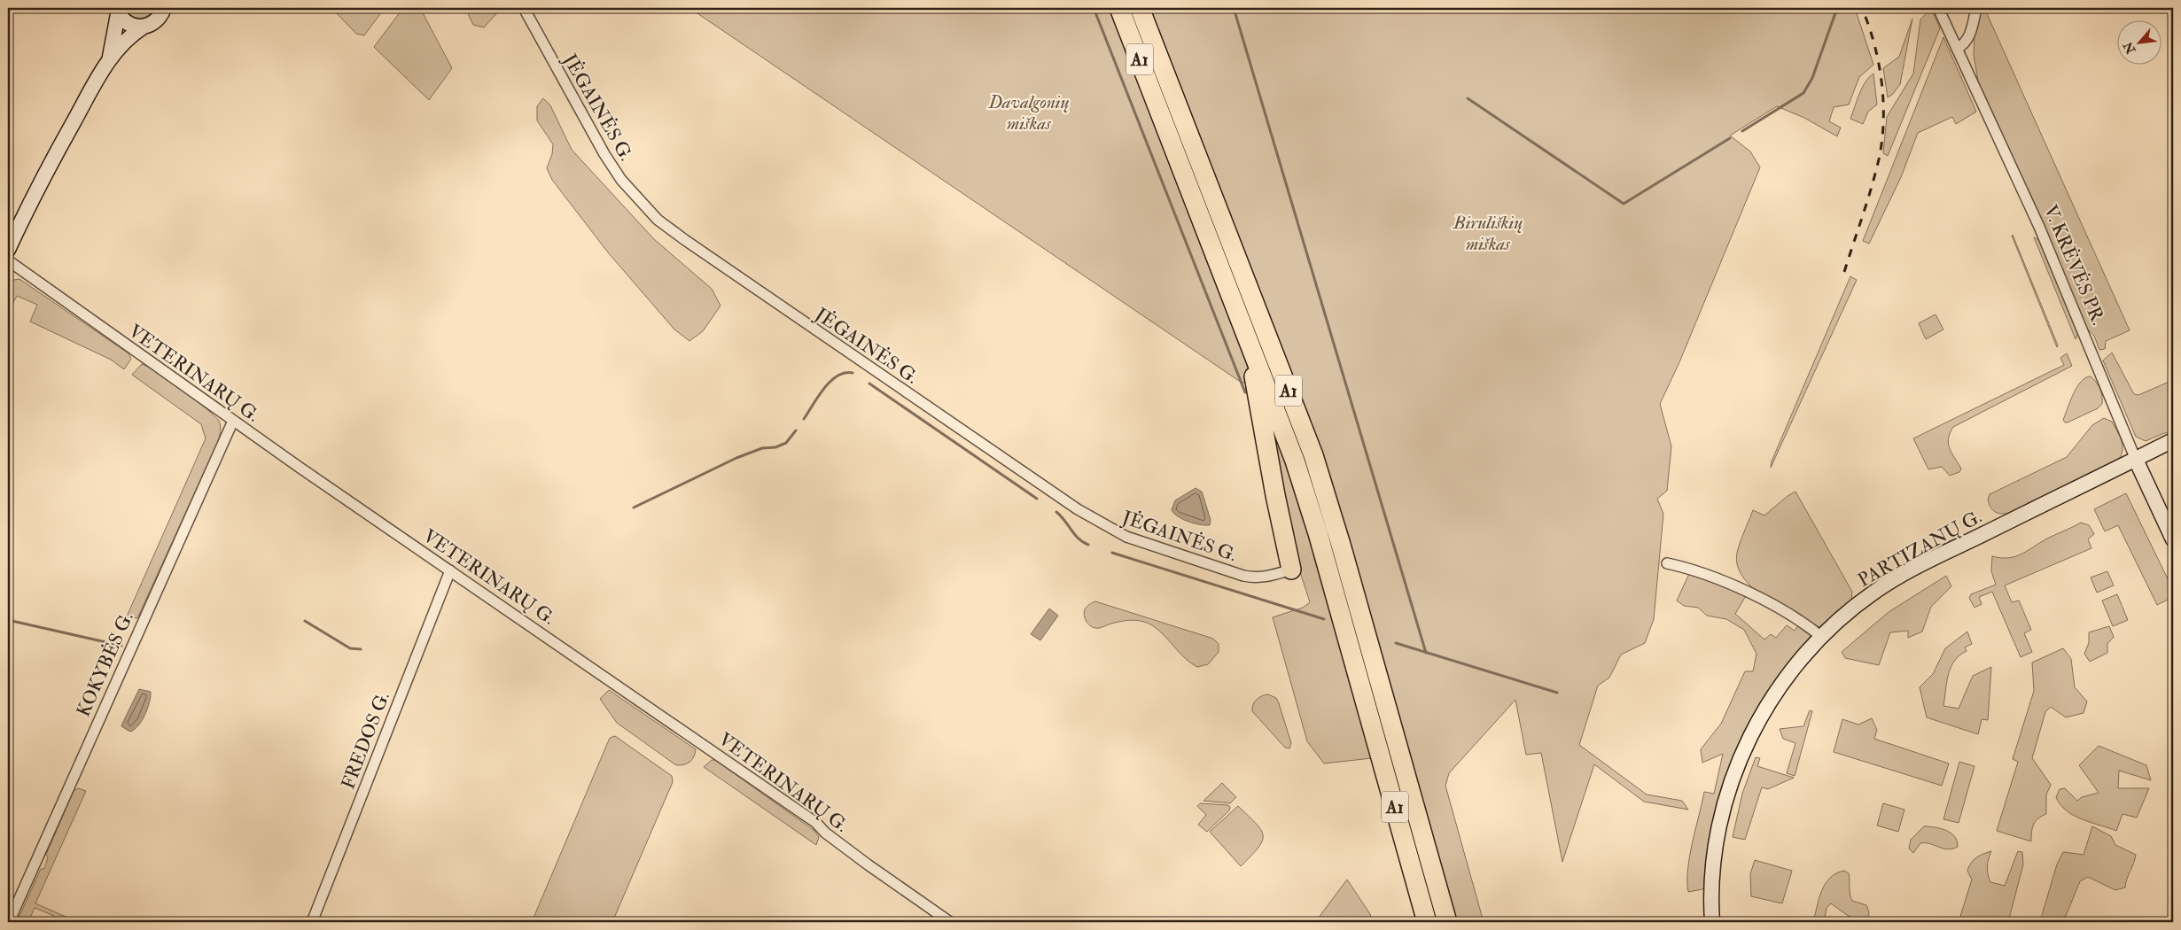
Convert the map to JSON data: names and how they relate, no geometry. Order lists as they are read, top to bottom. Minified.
{"streets":{"highway":["A1"],"street":["JĖGAINĖS G.","V. KRĖVĖS PR.","VETERINARŲ G.","PARTIZANŲ G.","KOKYBĖS G.","FREDOS G."]},"crossings":[["V. KRĖVĖS PR.","PARTIZANŲ G."],["VETERINARŲ G.","KOKYBĖS G."],["VETERINARŲ G.","FREDOS G."]],"parks":["Davalgonių miškas","Biruliškių miškas"],"north":"bottom left"}
